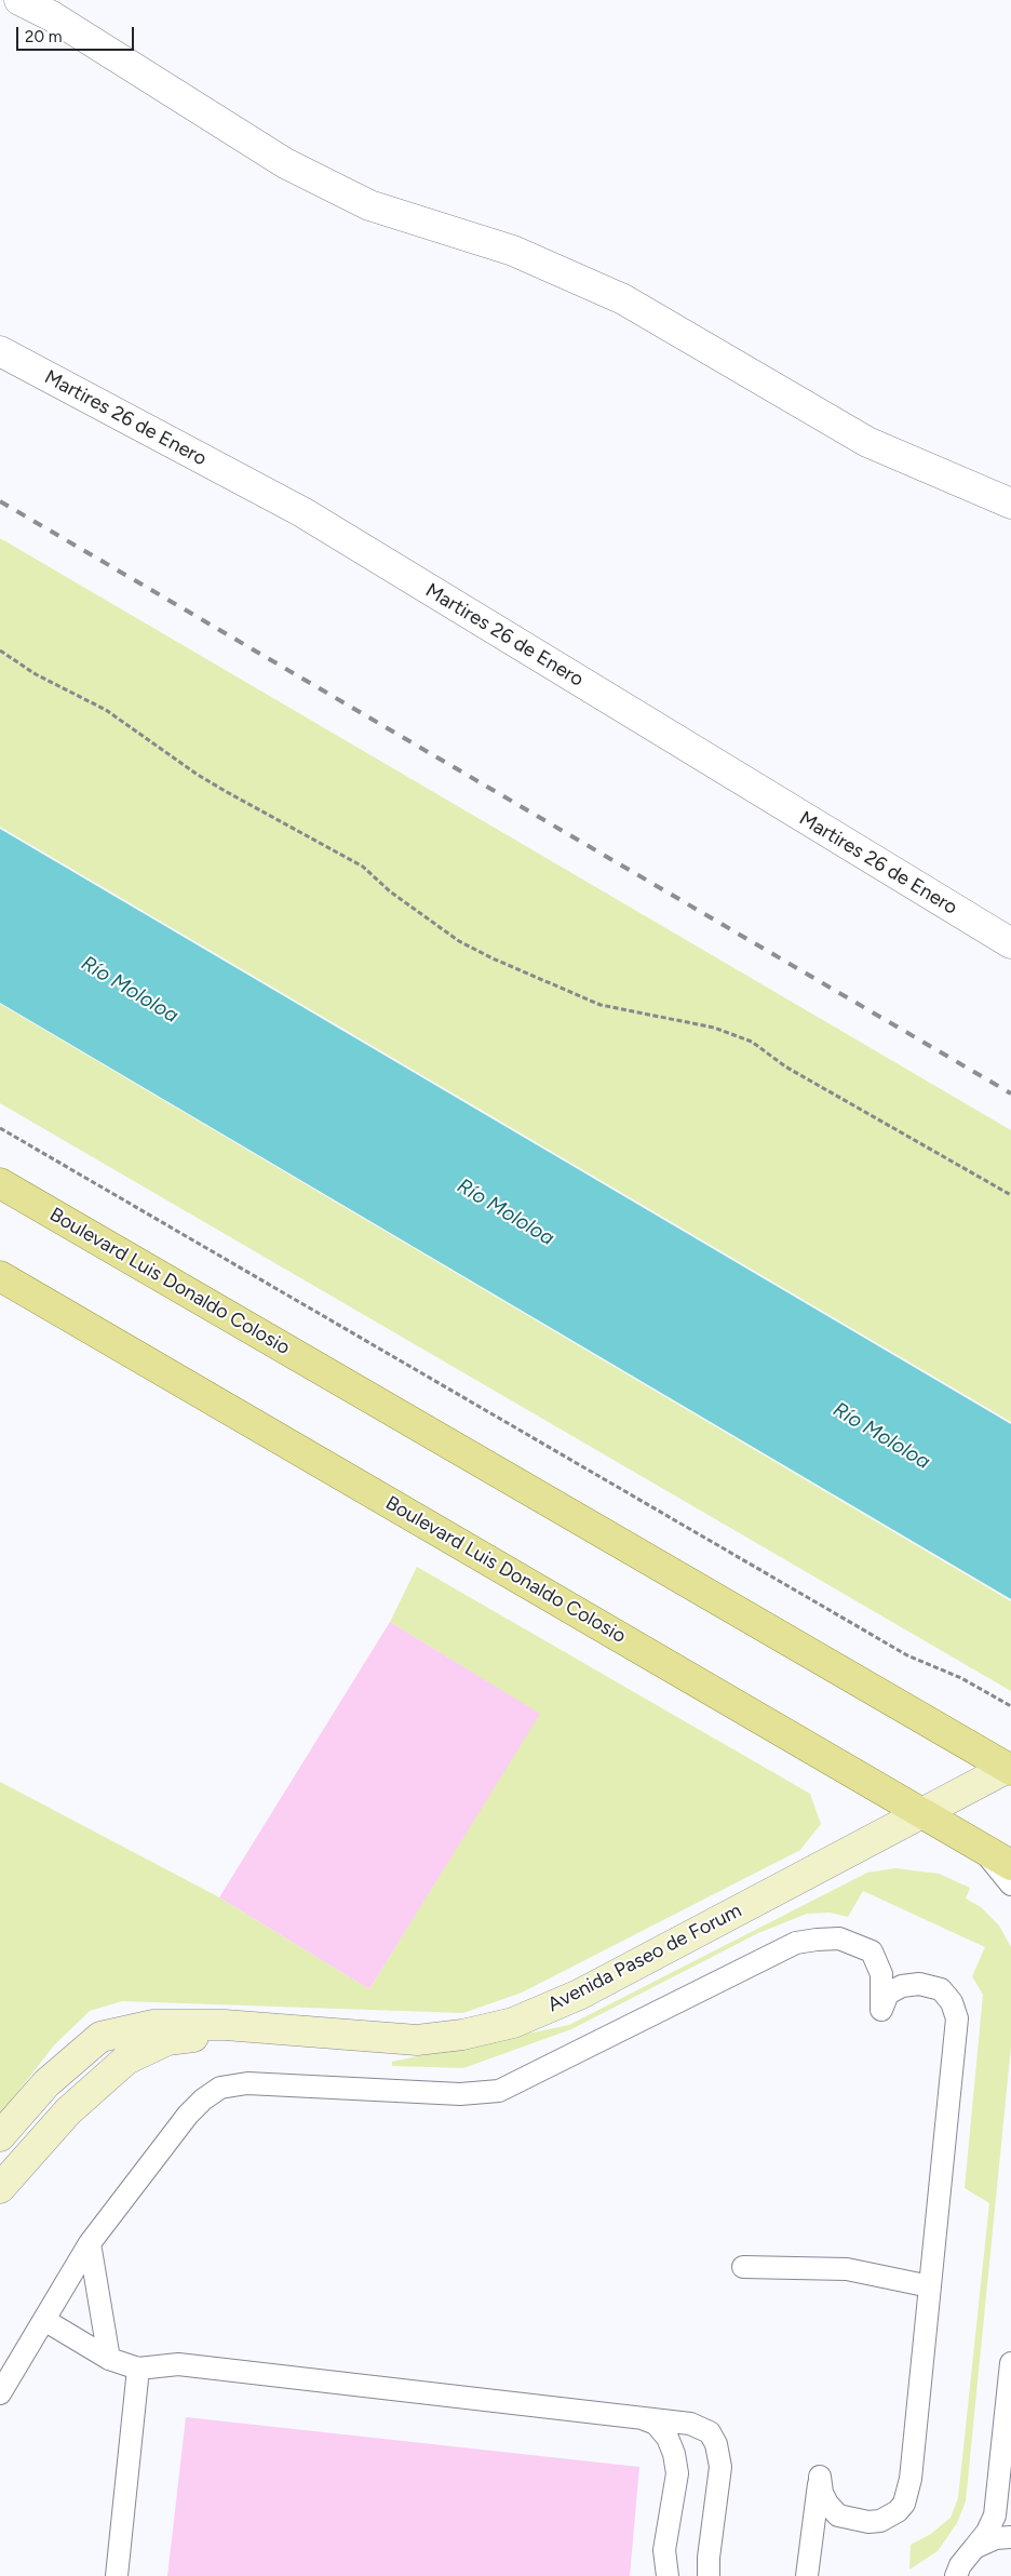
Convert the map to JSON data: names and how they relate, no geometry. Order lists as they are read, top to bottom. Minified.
{"streets":{"main road":["Boulevard Luis Donaldo Colosio"],"street":["Martires 26 de Enero","Avenida Paseo de Forum"]},"crossings":[["Boulevard Luis Donaldo Colosio","Avenida Paseo de Forum"]],"water":["Río Mololoa"],"scale_bar":"20 m"}
